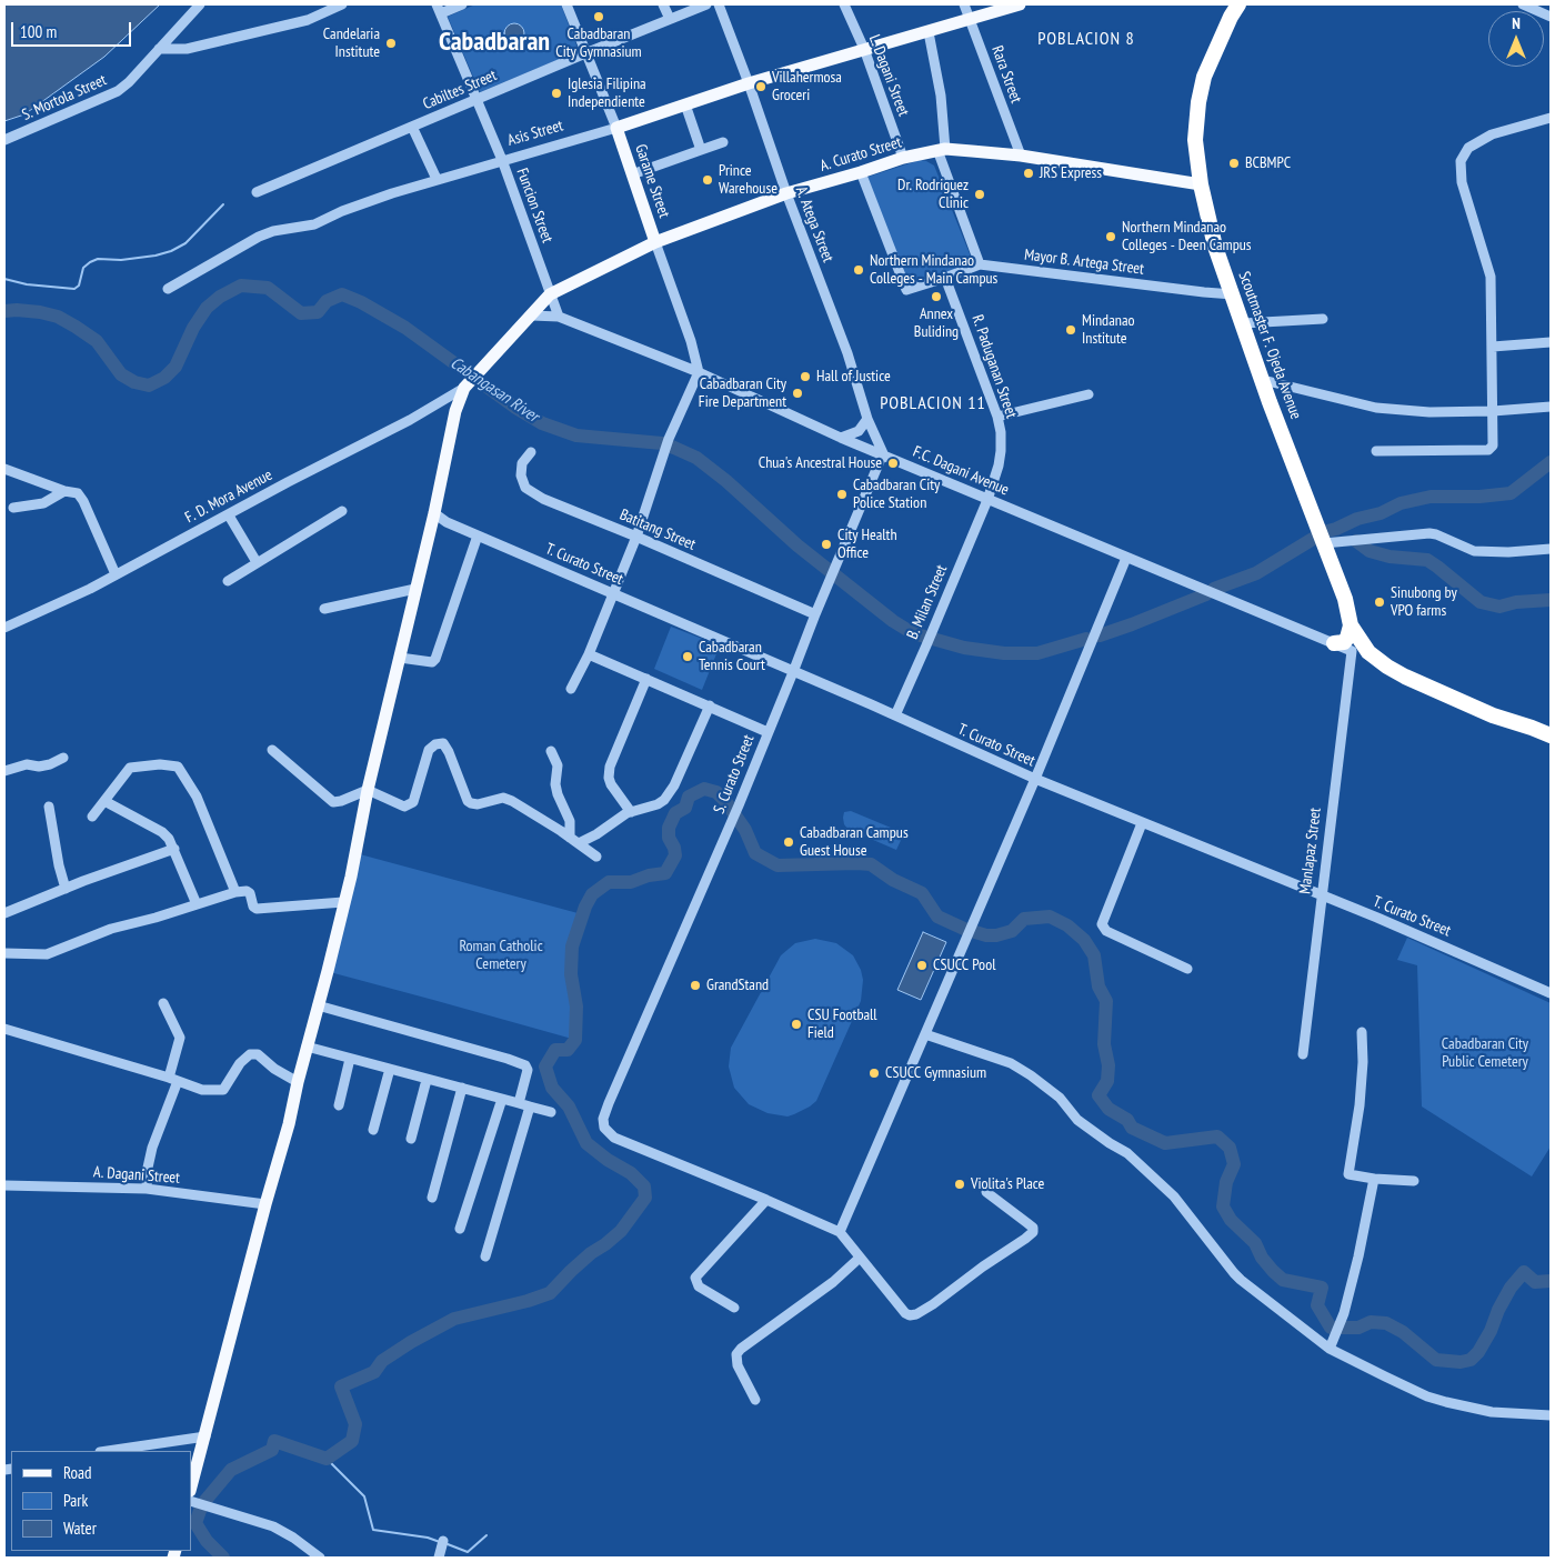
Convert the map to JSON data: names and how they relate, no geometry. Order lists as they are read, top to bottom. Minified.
{"streets":{"highway":["Scoutmaster F. Ojeda Avenue"],"main road":["Asis Street","A. Curato Street","Garame Street"],"street":["Rara Street","L. Dagani Street","Cabiltes Street","S. Mortola Street","Funcion Street","A. Atega Street","Mayor B. Artega Street","R. Paduganan Street","F.C. Dagani Avenue","F. D. Mora Avenue","Batitang Street","T. Curato Street","B. Milan Street","S. Curato Street","Manlapaz Street","A. Dagani Street"]},"crossings":[["Rara Street","Asis Street"],["Rara Street","A. Curato Street"],["L. Dagani Street","Asis Street"],["L. Dagani Street","A. Curato Street"],["Cabiltes Street","Garame Street"],["Cabiltes Street","Funcion Street"],["Asis Street","Garame Street"],["Asis Street","Funcion Street"],["Asis Street","A. Atega Street"],["A. Curato Street","Garame Street"],["A. Curato Street","Funcion Street"],["A. Curato Street","A. Atega Street"],["A. Curato Street","Mayor B. Artega Street"],["A. Curato Street","Scoutmaster F. Ojeda Avenue"],["Garame Street","F.C. Dagani Avenue"],["Funcion Street","F.C. Dagani Avenue"],["A. Atega Street","F.C. Dagani Avenue"],["A. Atega Street","S. Curato Street"],["Mayor B. Artega Street","Scoutmaster F. Ojeda Avenue"],["Mayor B. Artega Street","R. Paduganan Street"],["R. Paduganan Street","F.C. Dagani Avenue"],["R. Paduganan Street","B. Milan Street"],["F.C. Dagani Avenue","B. Milan Street"],["F.C. Dagani Avenue","S. Curato Street"],["F.C. Dagani Avenue","Manlapaz Street"],["Batitang Street","S. Curato Street"],["T. Curato Street","B. Milan Street"],["T. Curato Street","S. Curato Street"],["T. Curato Street","Manlapaz Street"]],"districts":["POBLACION 8","Cabadbaran","POBLACION 11"],"water":["Cabangasan River"],"parks":["Roman Catholic Cemetery","Cabadbaran City Public Cemetery"],"places":["Cabadbaran City Gymnasium","Candelaria Institute","Villahermosa Groceri","Iglesia Filipina Independiente","BCBMPC","JRS Express","Prince Warehouse","Dr. Rodriguez Clinic","Northern Mindanao Colleges - Deen Campus","Northern Mindanao Colleges - Main Campus","Annex Buliding","Mindanao Institute","Hall of Justice","Cabadbaran City Fire Department","Chua's Ancestral House","Cabadbaran City Police Station","City Health Office","Sinubong by VPO farms","Cabadbaran Tennis Court","Cabadbaran Campus Guest House","CSUCC Pool","GrandStand","CSU Football Field","CSUCC Gymnasium","Violita's Place"],"legend":["Road","Park","Water"],"scale_bar":"100 m","north":"top"}
